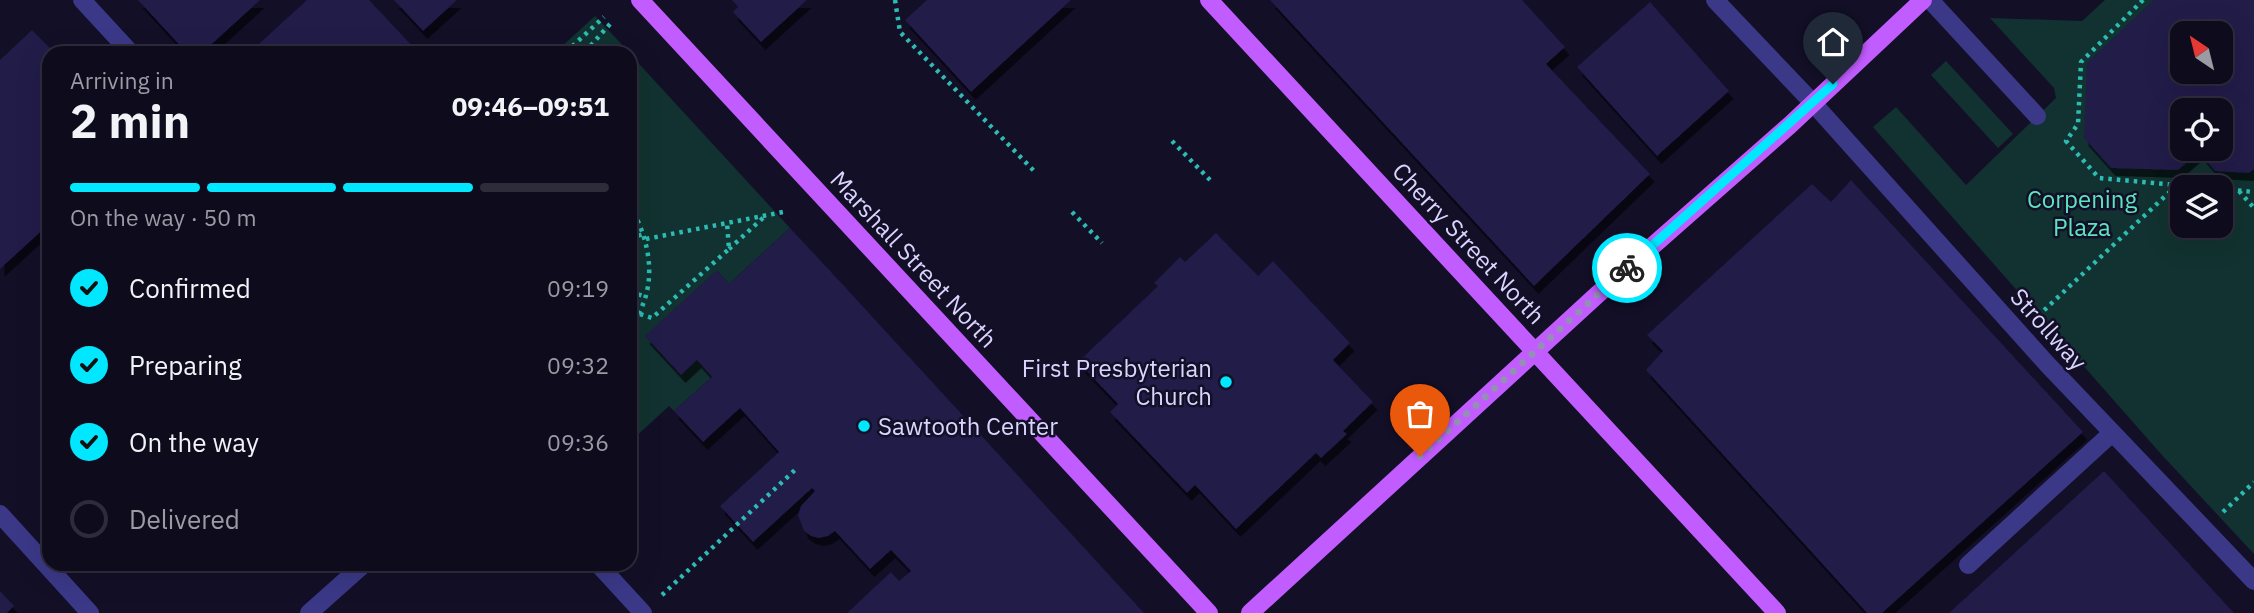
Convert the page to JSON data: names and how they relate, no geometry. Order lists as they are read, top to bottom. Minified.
{"streets":{"main road":["Cherry Street North","Marshall Street North"],"street":["Strollway"]},"parks":["Corpening Plaza"],"places":["First Presbyterian Church","Sawtooth Center"],"north":"top left","page":{"heading":["2 min","Arriving in","09:46–09:51"],"bar":"On the way · 50 m","list":[["Confirmed","09:19"],["Preparing","09:32"],["On the way","09:36"],"Delivered"]}}
